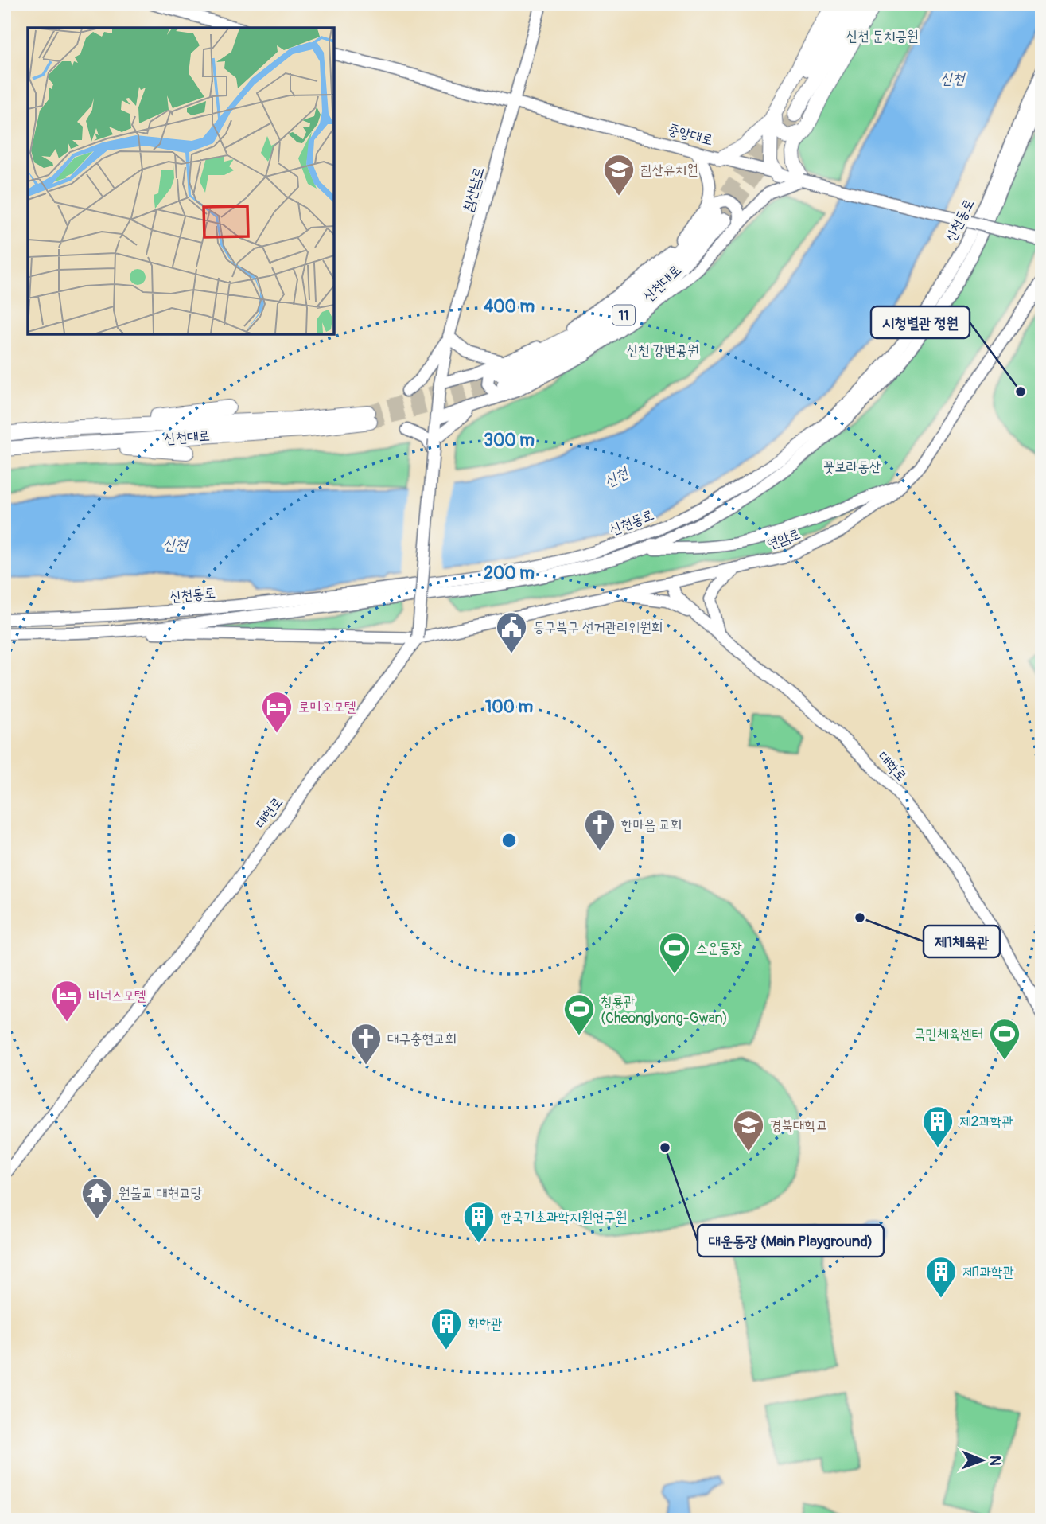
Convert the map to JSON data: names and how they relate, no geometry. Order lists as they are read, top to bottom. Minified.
{"streets":{"highway":["신천대로","11"],"main road":["중앙대로","침산남로","신천동로","연암로","대학로","대현로"]},"crossings":[["중앙대로","침산남로"],["신천동로","연암로"],["연암로","대학로"],["연암로","대현로"]],"water":["신천"],"parks":["신천 둔치공원","신천 강변공원","꽃보라동산"],"places":{"school or university":["침산유치원","경북대학교"],"other":["시청별관 정원","제1체육관","대운동장 (Main Playground)"],"public building":["동구북구 선거관리위원회"],"hotel":["로미오모텔","비너스모텔"],"church":["한마음 교회","대구충현교회"],"sports":["소운동장","청룡관 (Cheonglyong-Gwan)","국민체육센터"],"building":["제2과학관","한국기초과학지원연구원","제1과학관","화학관"],"temple":["원불교 대현교당"]},"north":"right","rings":["400 m","300 m","200 m","100 m"]}
